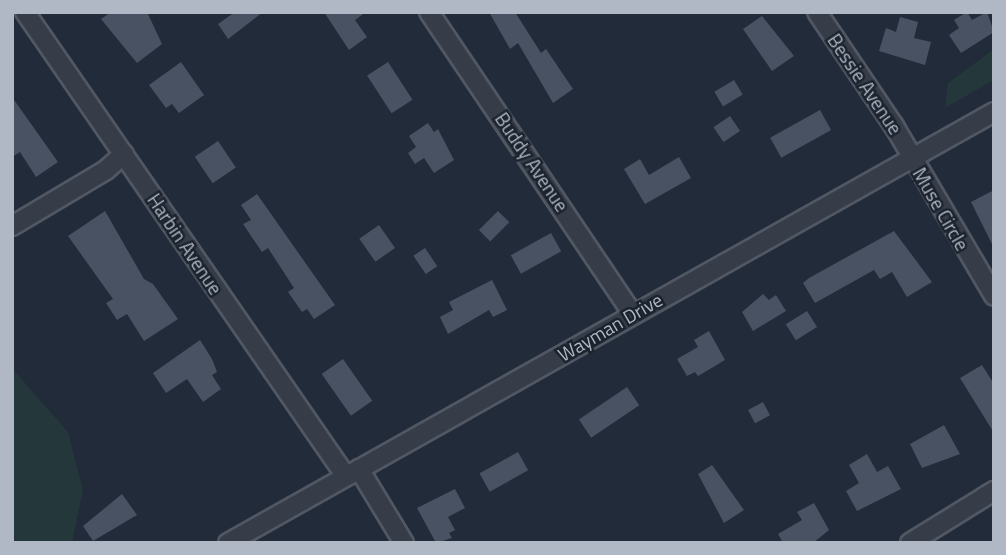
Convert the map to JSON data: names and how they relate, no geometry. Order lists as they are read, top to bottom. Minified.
{"streets":{"street":["Bessie Avenue","Buddy Avenue","Muse Circle","Harbin Avenue","Wayman Drive"]},"crossings":[["Bessie Avenue","Muse Circle"],["Bessie Avenue","Wayman Drive"],["Buddy Avenue","Wayman Drive"],["Muse Circle","Wayman Drive"],["Harbin Avenue","Wayman Drive"]]}
